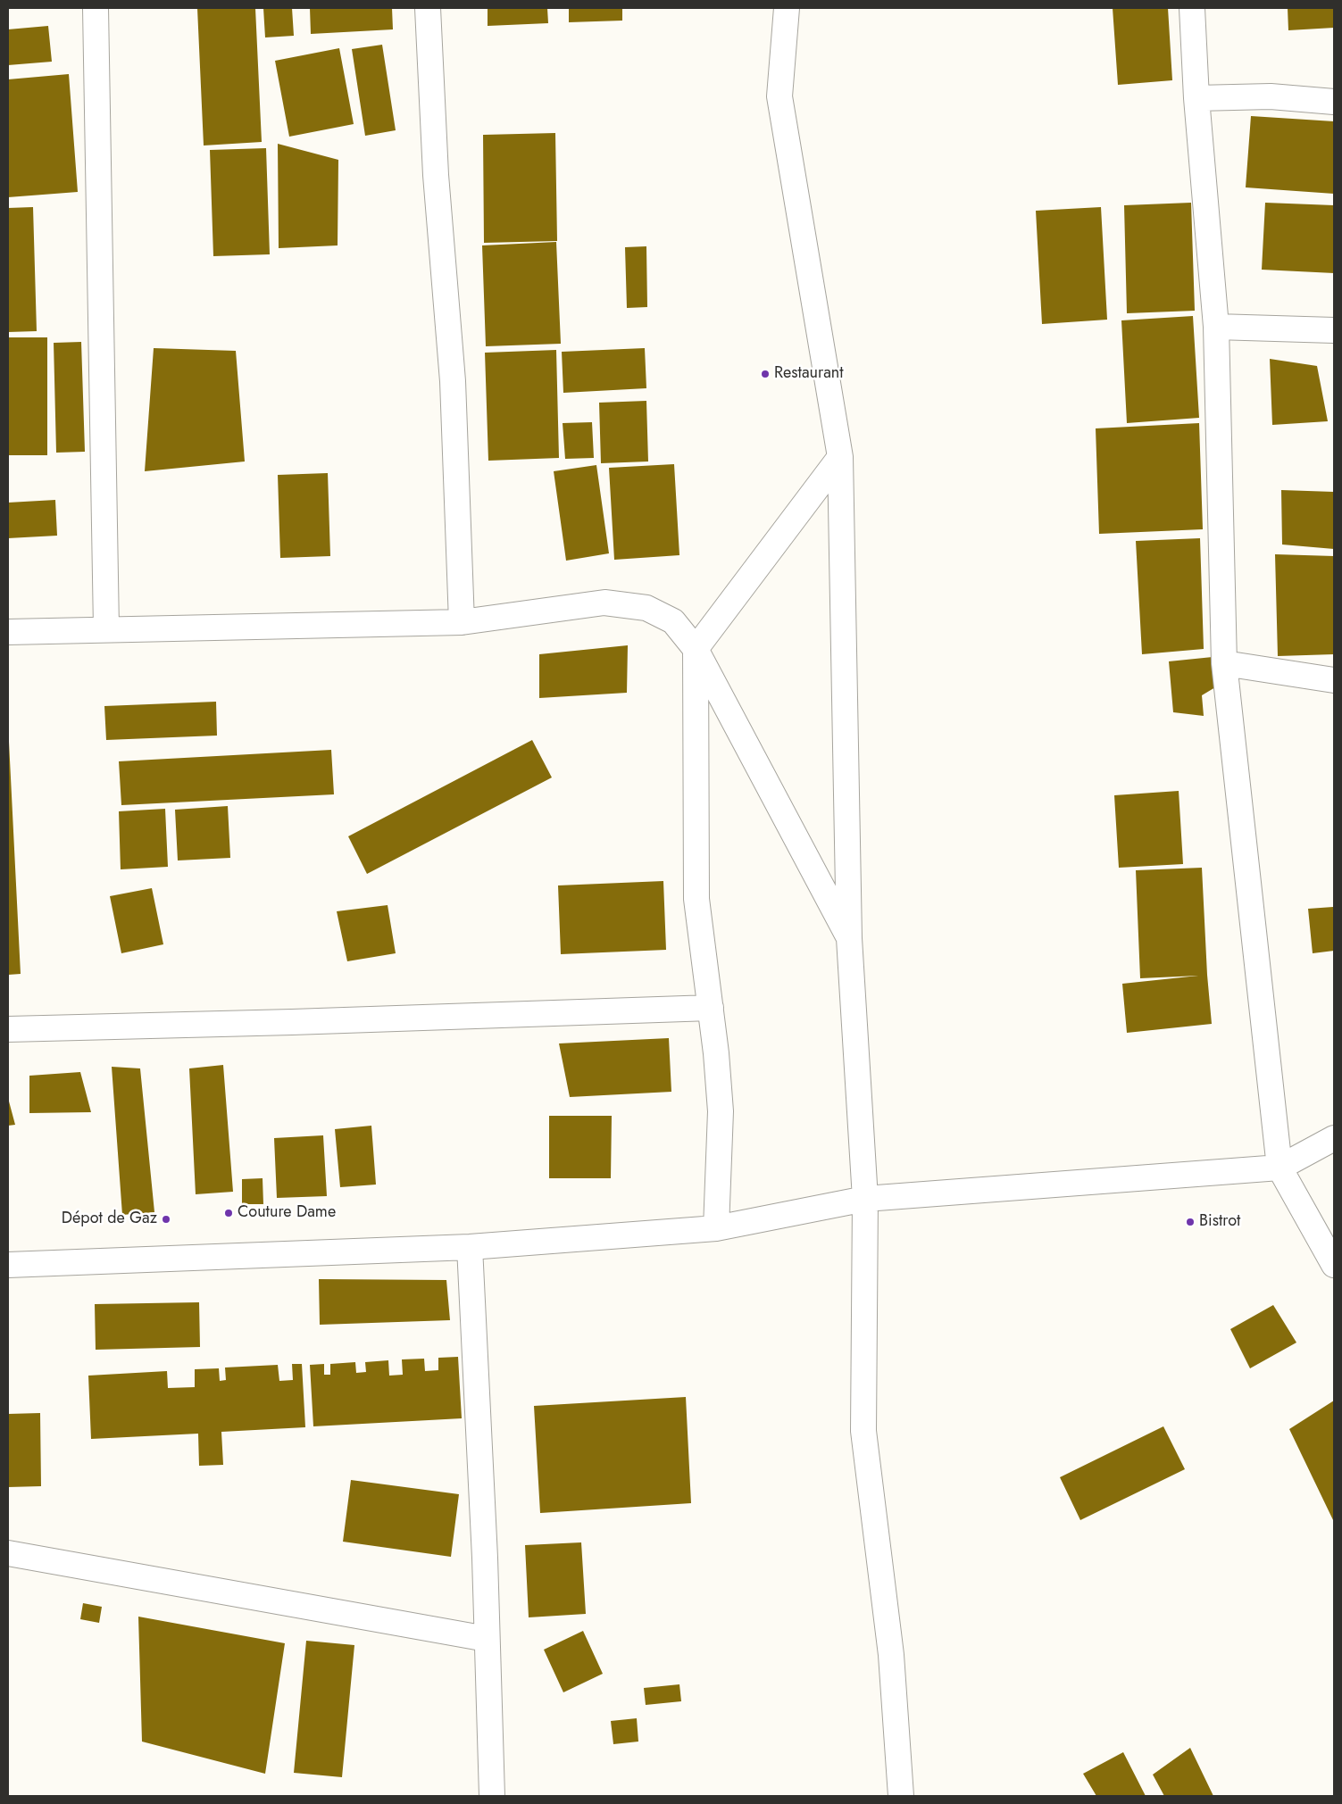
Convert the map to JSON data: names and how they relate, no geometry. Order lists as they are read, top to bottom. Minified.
{"places":["Restaurant","Couture Dame","Dépot de Gaz","Bistrot"]}
